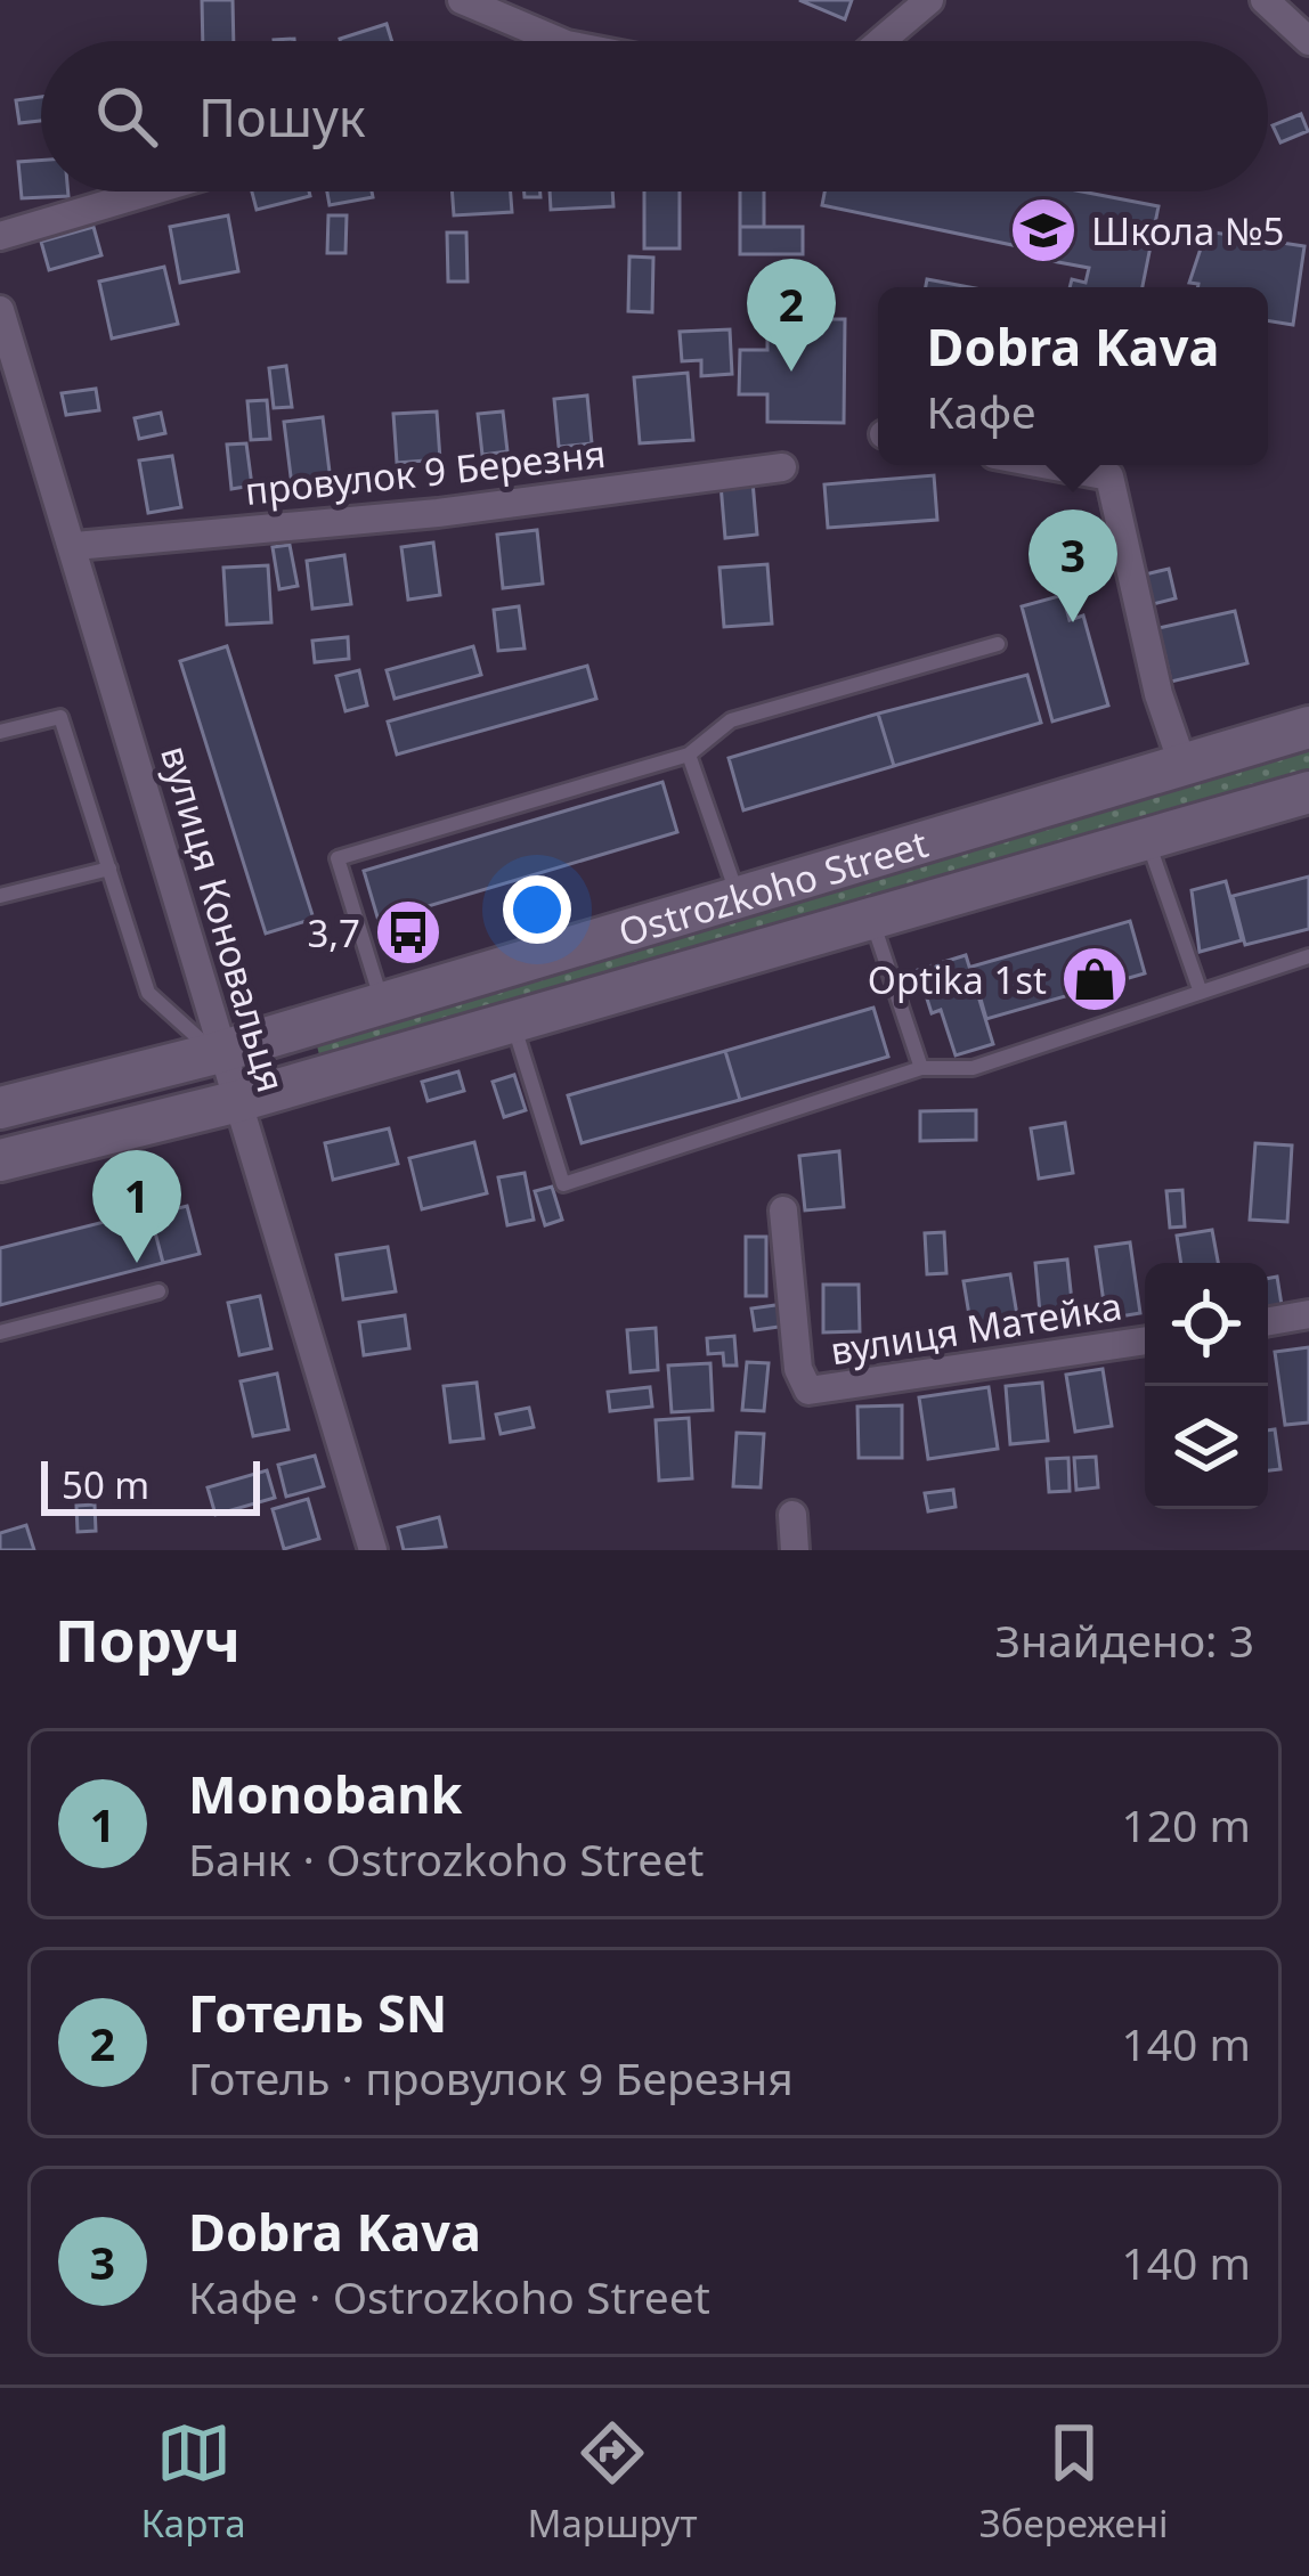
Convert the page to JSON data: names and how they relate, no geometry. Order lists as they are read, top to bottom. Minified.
{"streets":{"main road":["Ostrozkoho Street"],"street":["провулок 9 Березня","вулиця Коновальця","вулиця Матейка"]},"crossings":[["провулок 9 Березня","вулиця Коновальця"],["Ostrozkoho Street","вулиця Коновальця"]],"places":{"school or university":["Школа №5"],"bus stop":["3,7"],"shop":["Оptika 1st"]},"scale_bar":"50 m","page":{"search":"Пошук","pins":["2","3","1"],"popup":["Dobra Kava","Кафе"],"scale":"50 m","heading":["Поруч","Знайдено: 3"],"list":[{"mark":"1","name":"Monobank","note":"Банк · Ostrozkoho Street","value":"120 m"},{"mark":"2","name":"Готель SN","note":"Готель · провулок 9 Березня","value":"140 m"},{"mark":"3","name":"Dobra Kava","note":"Кафе · Ostrozkoho Street","value":"140 m"}],"nav":["Карта","Маршрут","Збережені"]}}
